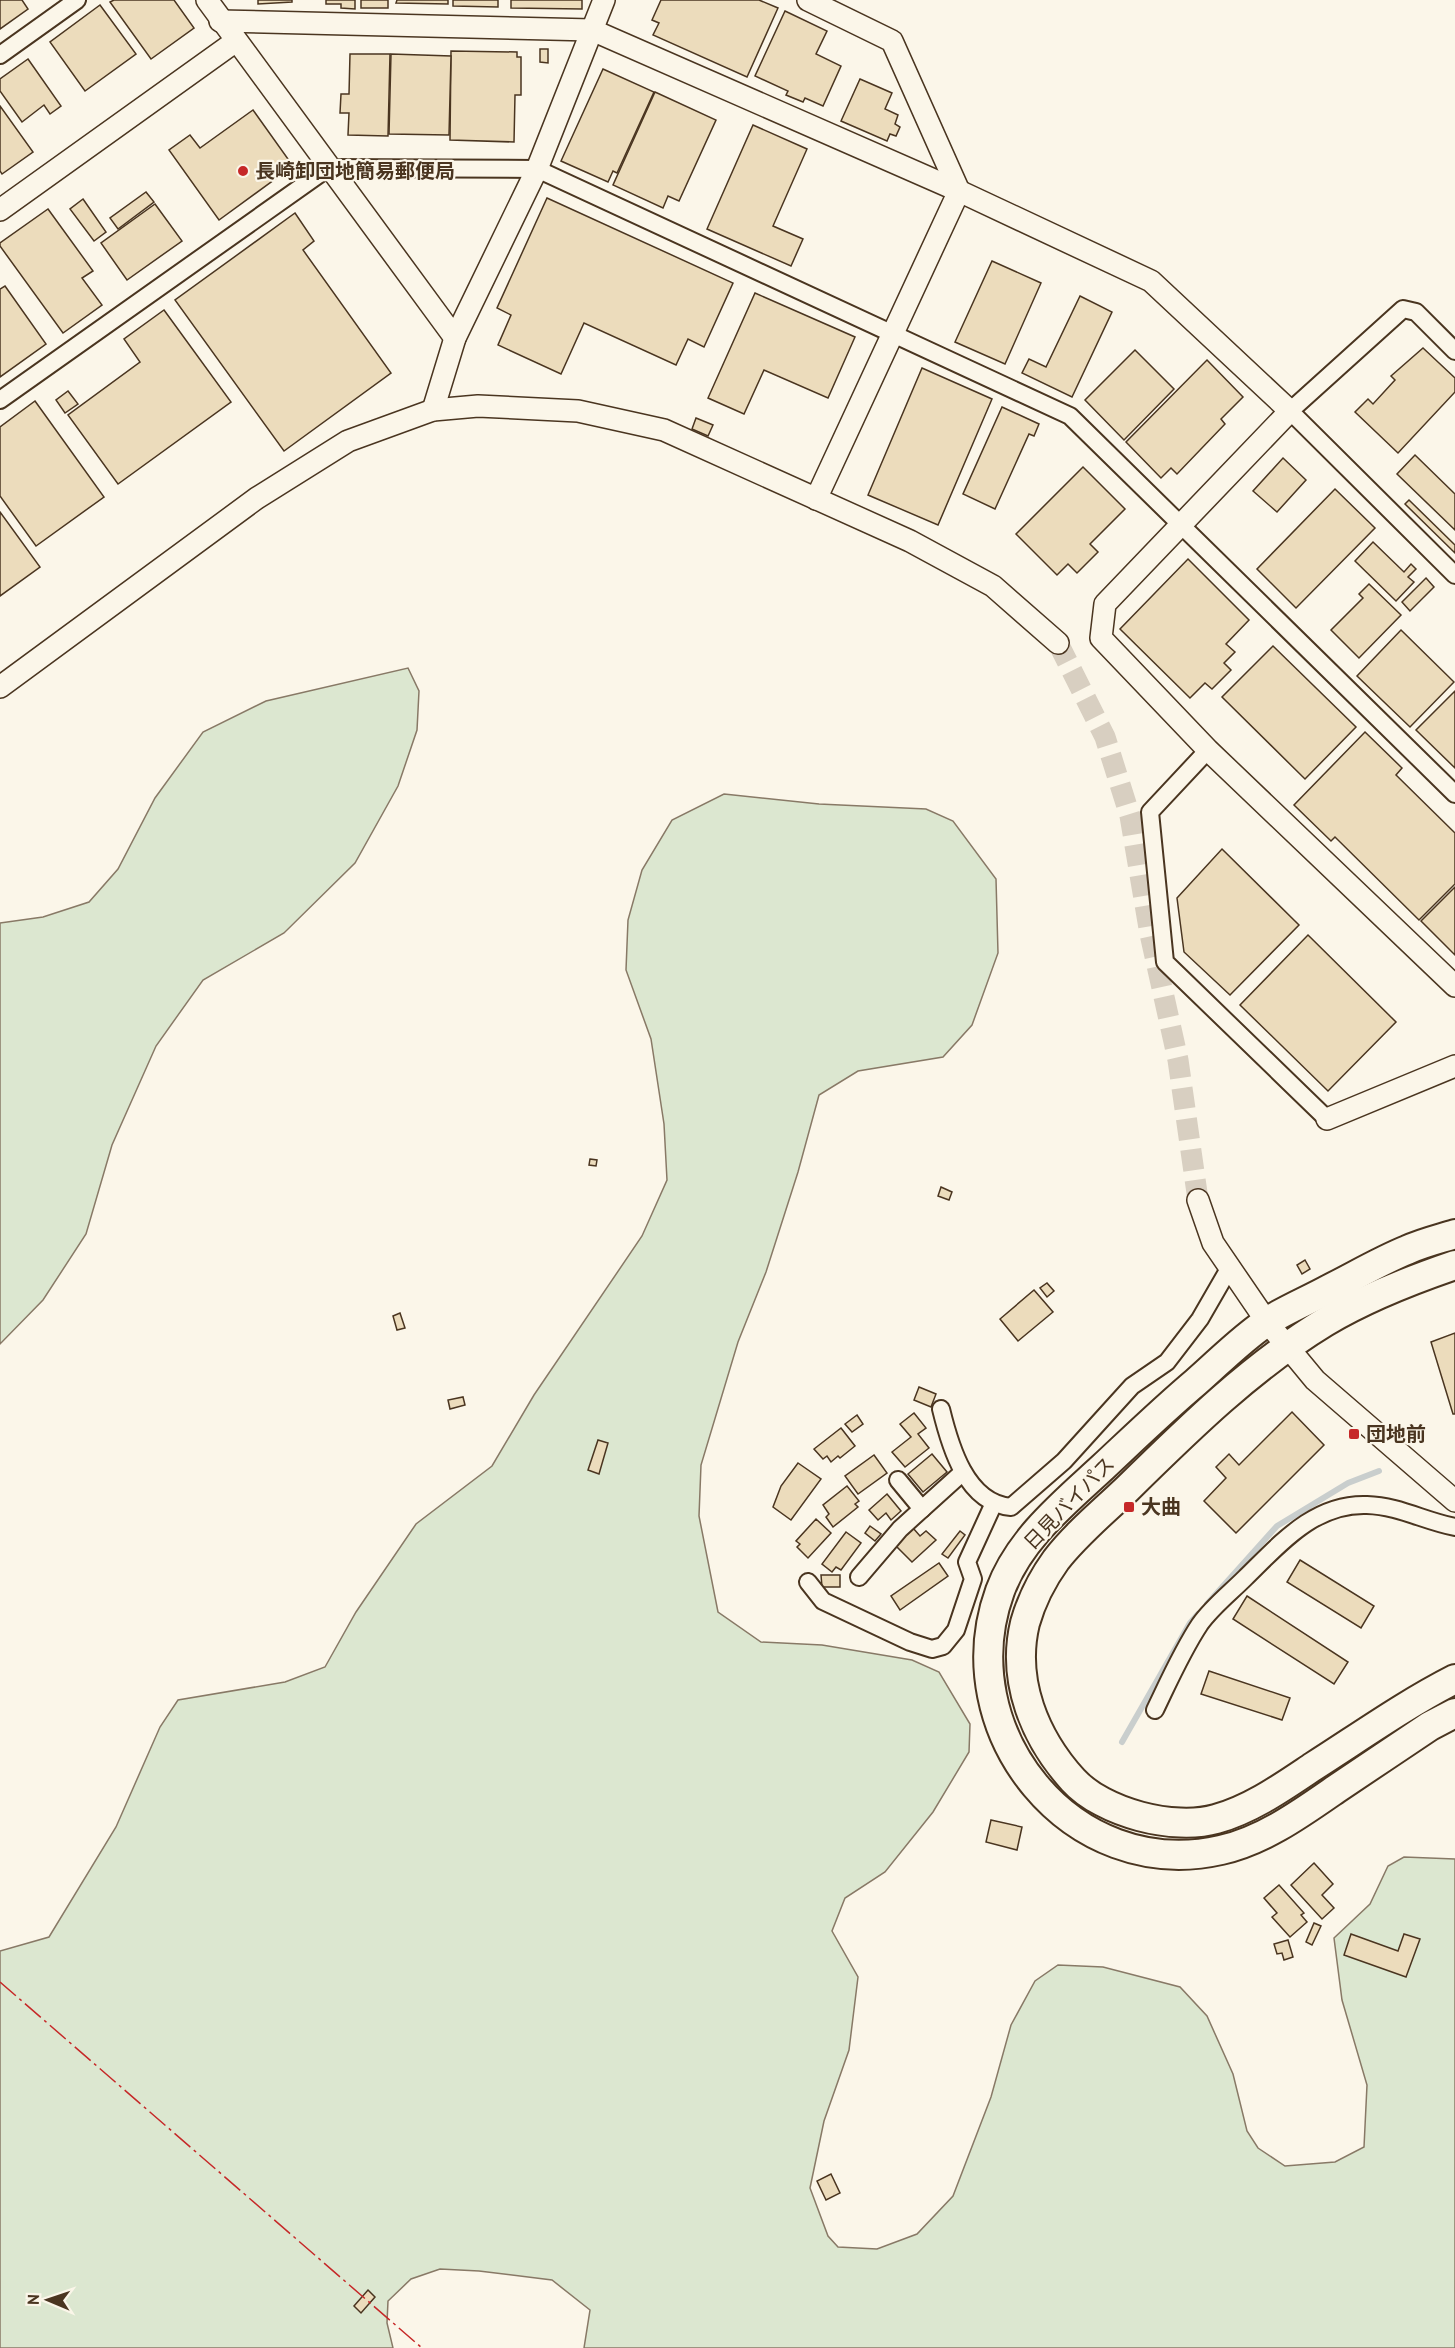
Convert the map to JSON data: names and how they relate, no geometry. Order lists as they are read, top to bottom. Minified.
{"streets":{"highway":["日見バイパス"]},"places":{"other":["長崎卸団地簡易郵便局"],"transit":["団地前","大曲"]},"north":"left"}
